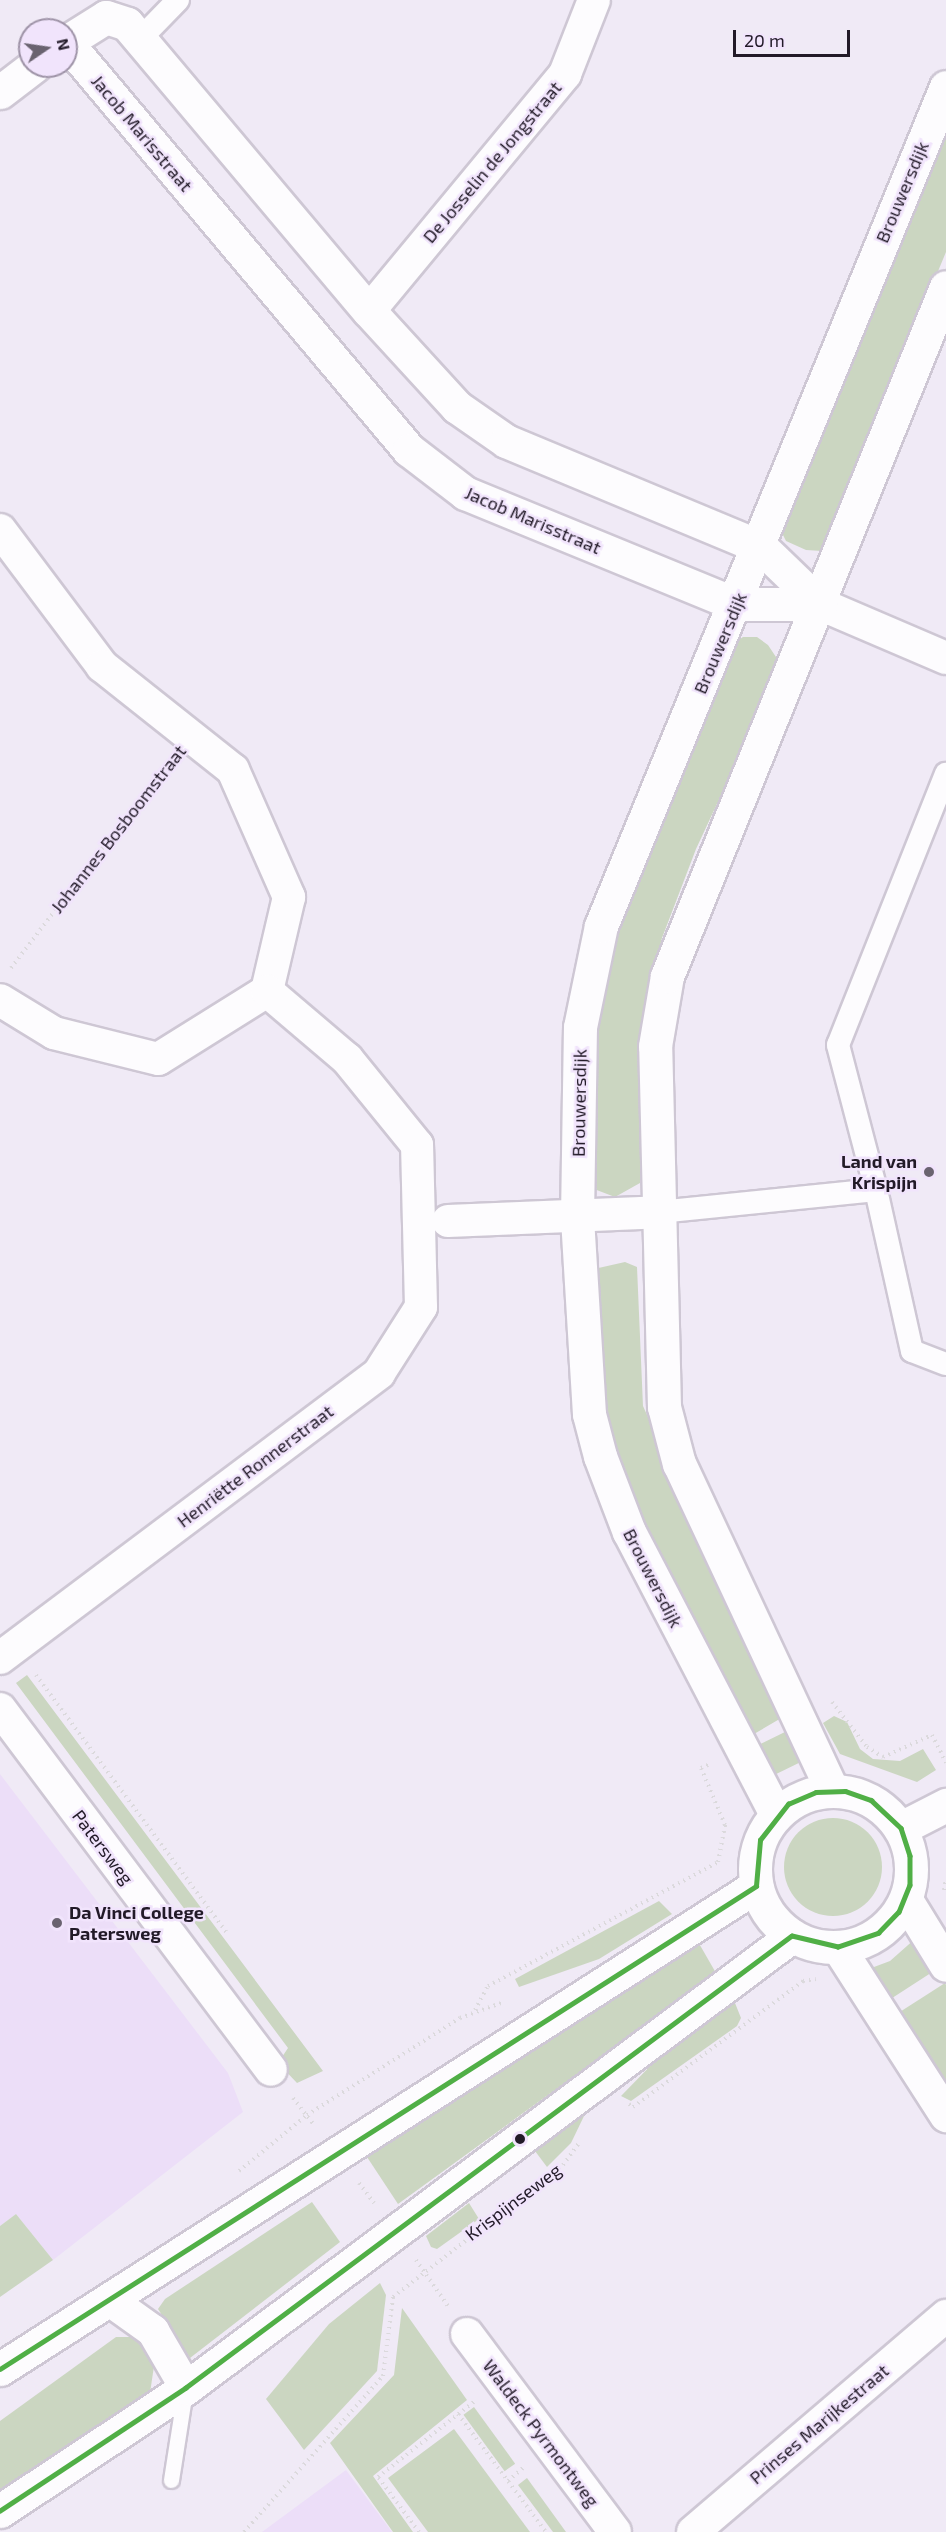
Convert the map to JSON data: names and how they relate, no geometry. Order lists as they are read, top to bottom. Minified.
{"streets":{"street":["Jacob Marisstraat","De Josselin de Jongstraat","Brouwersdijk","Johannes Bosboomstraat","Henriëtte Ronnerstraat","Patersweg","Prinses Marijkestraat","Waldeck Pyrmontweg"],"path":["Krispijnseweg"]},"crossings":[["Jacob Marisstraat","Brouwersdijk"],["Johannes Bosboomstraat","Henriëtte Ronnerstraat"]],"places":["Land van Krispijn","Da Vinci College Patersweg"],"scale_bar":"20 m","north":"right"}
